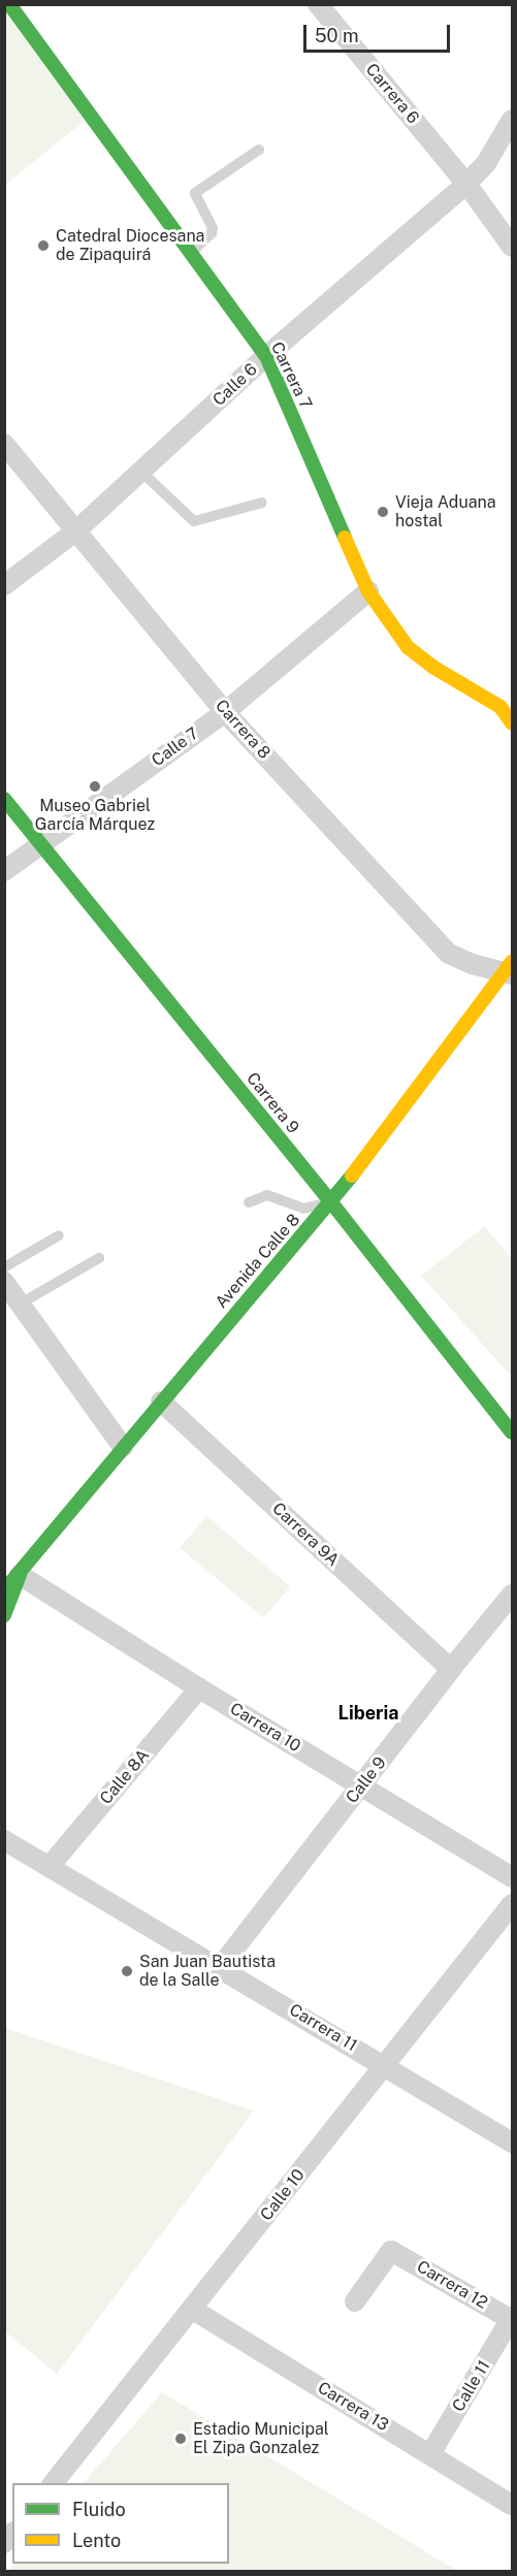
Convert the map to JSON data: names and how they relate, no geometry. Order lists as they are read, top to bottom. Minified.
{"streets":{"street":["Carrera 6","Carrera 7","Calle 6","Carrera 8","Calle 7","Carrera 9","Avenida Calle 8","Carrera 9A","Carrera 10","Calle 8A","Calle 9","Carrera 11","Calle 10","Carrera 12","Calle 11","Carrera 13"]},"crossings":[["Carrera 6","Calle 6"],["Carrera 7","Calle 6"],["Carrera 7","Calle 7"],["Calle 6","Carrera 8"],["Carrera 8","Calle 7"],["Carrera 8","Avenida Calle 8"],["Calle 7","Carrera 9"],["Carrera 9","Avenida Calle 8"],["Avenida Calle 8","Carrera 9A"],["Avenida Calle 8","Carrera 10"],["Carrera 9A","Calle 9"],["Carrera 10","Calle 8A"],["Carrera 10","Calle 9"],["Calle 8A","Carrera 11"],["Calle 9","Carrera 11"],["Carrera 11","Calle 10"],["Calle 10","Carrera 13"],["Carrera 12","Calle 11"],["Calle 11","Carrera 13"]],"districts":["Liberia"],"places":["Catedral Diocesana de Zipaquirá","Vieja Aduana hostal","Museo Gabriel García Márquez","San Juan Bautista de la Salle","Estadio Municipal El Zipa Gonzalez"],"legend":["Fluido","Lento"],"scale_bar":"50 m"}
